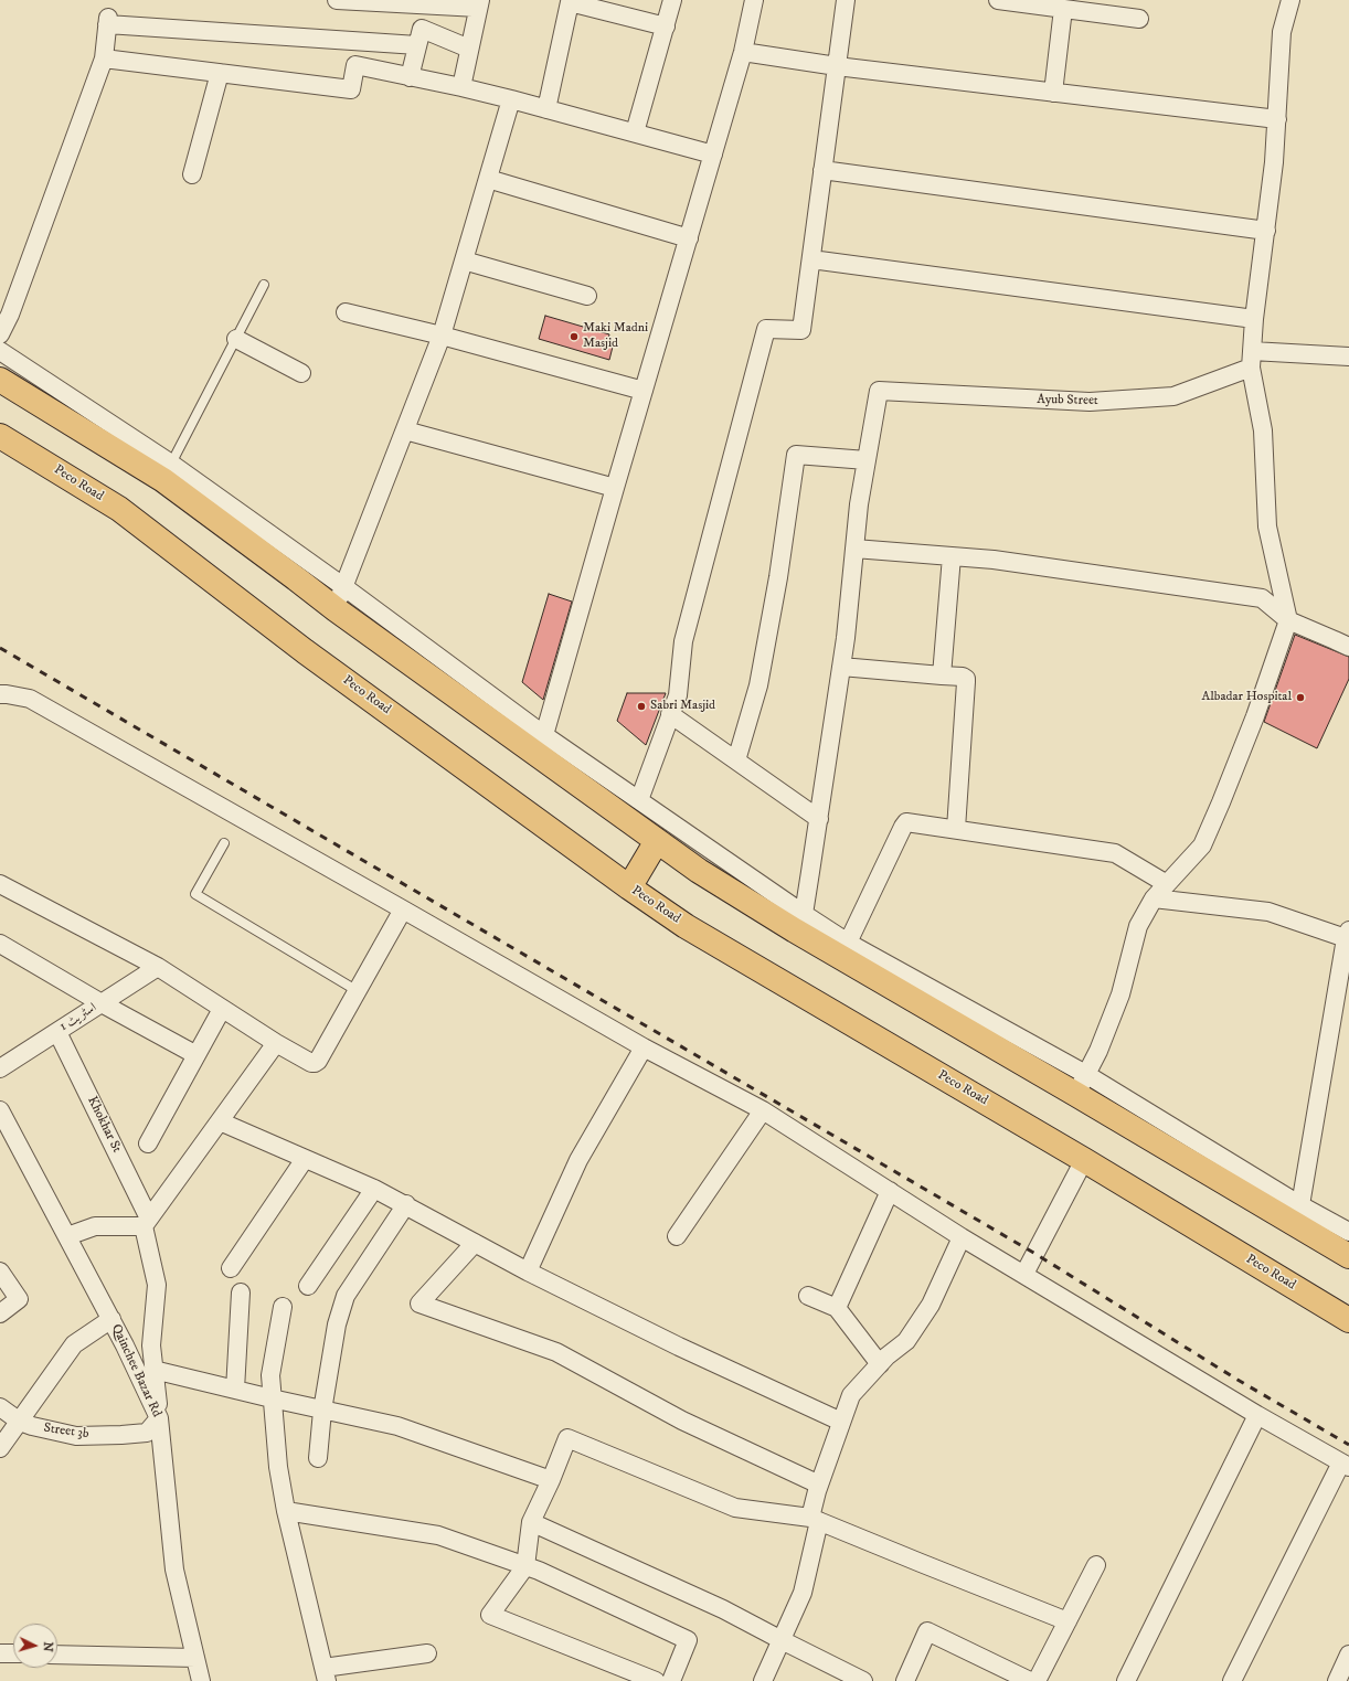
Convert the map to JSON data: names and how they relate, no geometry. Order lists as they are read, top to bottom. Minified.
{"streets":{"main road":["Peco Road"],"street":["Ayub Street","اسٹریٹ 1","Khokhar St","Qainchee Bazar Rd","Street 3b"]},"crossings":[["اسٹریٹ 1","Khokhar St"],["Khokhar St","Qainchee Bazar Rd"],["Khokhar St","Street 3b"],["Qainchee Bazar Rd","Street 3b"]],"places":["Maki Madni Masjid","Albadar Hospital","Sabri Masjid"],"north":"right"}
